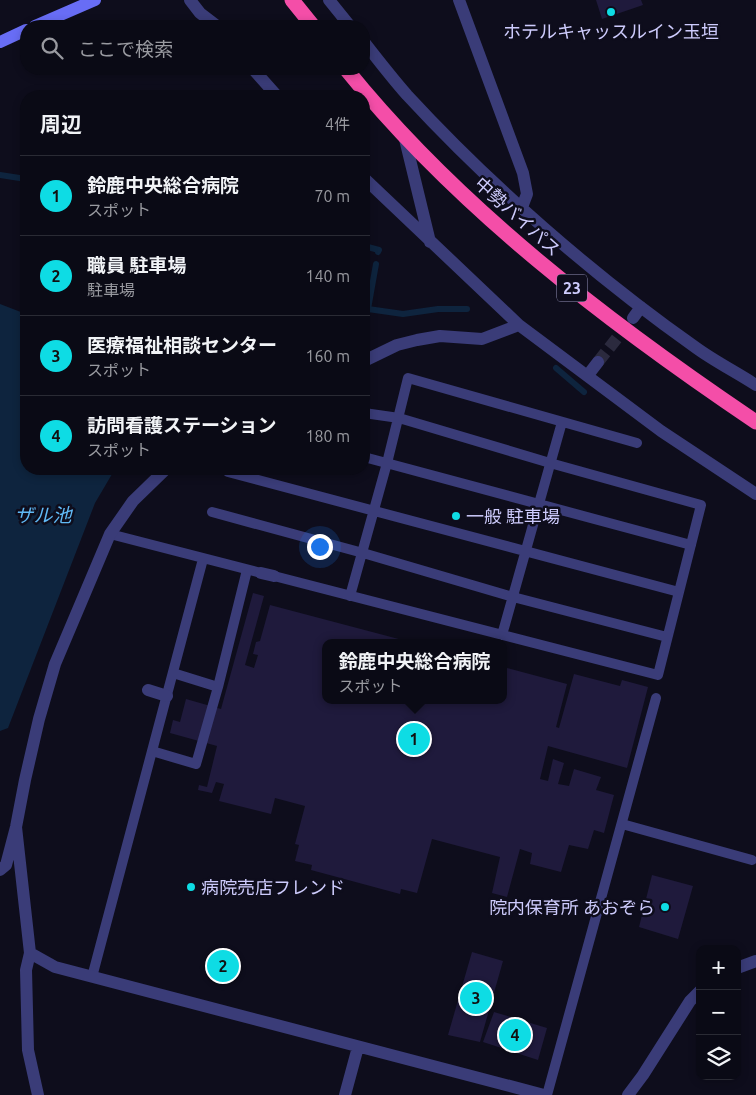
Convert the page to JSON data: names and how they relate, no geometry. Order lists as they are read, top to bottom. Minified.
{"streets":{"highway":["中勢バイパス","23"]},"water":["ザル池"],"places":["ホテルキャッスルイン玉垣","一般 駐車場","病院売店フレンド","院内保育所 あおぞら"],"page":{"search":"ここで検索","heading":["周辺","4件"],"list":[{"mark":"1","name":"鈴鹿中央総合病院","note":"スポット","value":"70 m"},{"mark":"2","name":"職員 駐車場","note":"駐車場","value":"140 m"},{"mark":"3","name":"医療福祉相談センター","note":"スポット","value":"160 m"},{"mark":"4","name":"訪問看護ステーション","note":"スポット","value":"180 m"}],"popup":["鈴鹿中央総合病院","スポット"],"pins":["1","2","3","4"],"map_buttons":["+","−"]}}
